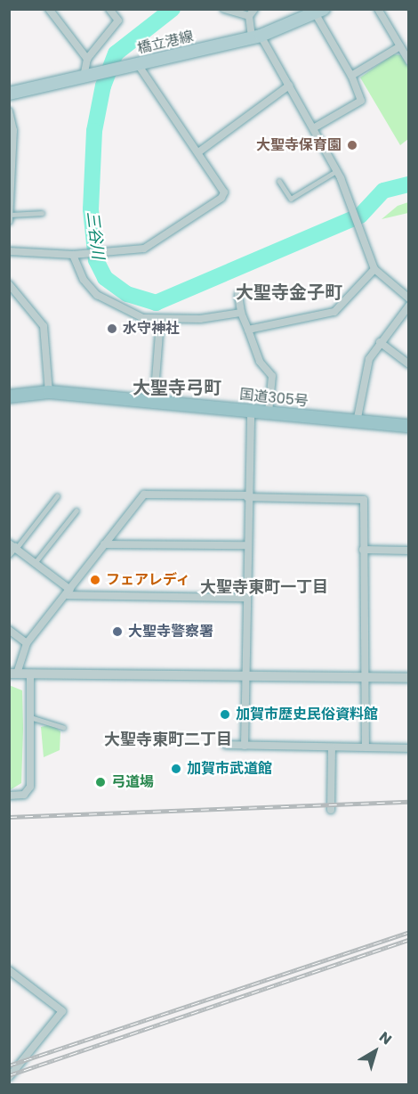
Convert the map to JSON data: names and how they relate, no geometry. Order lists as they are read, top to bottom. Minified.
{"streets":{"highway":["国道305号"],"main road":["橋立港線"]},"districts":["大聖寺金子町","大聖寺弓町","大聖寺東町一丁目","大聖寺東町二丁目"],"water":["三谷川"],"places":["大聖寺保育園","水守神社","フェアレディ","大聖寺警察署","加賀市歴史民俗資料館","加賀市武道館","弓道場"],"north":"top right"}
